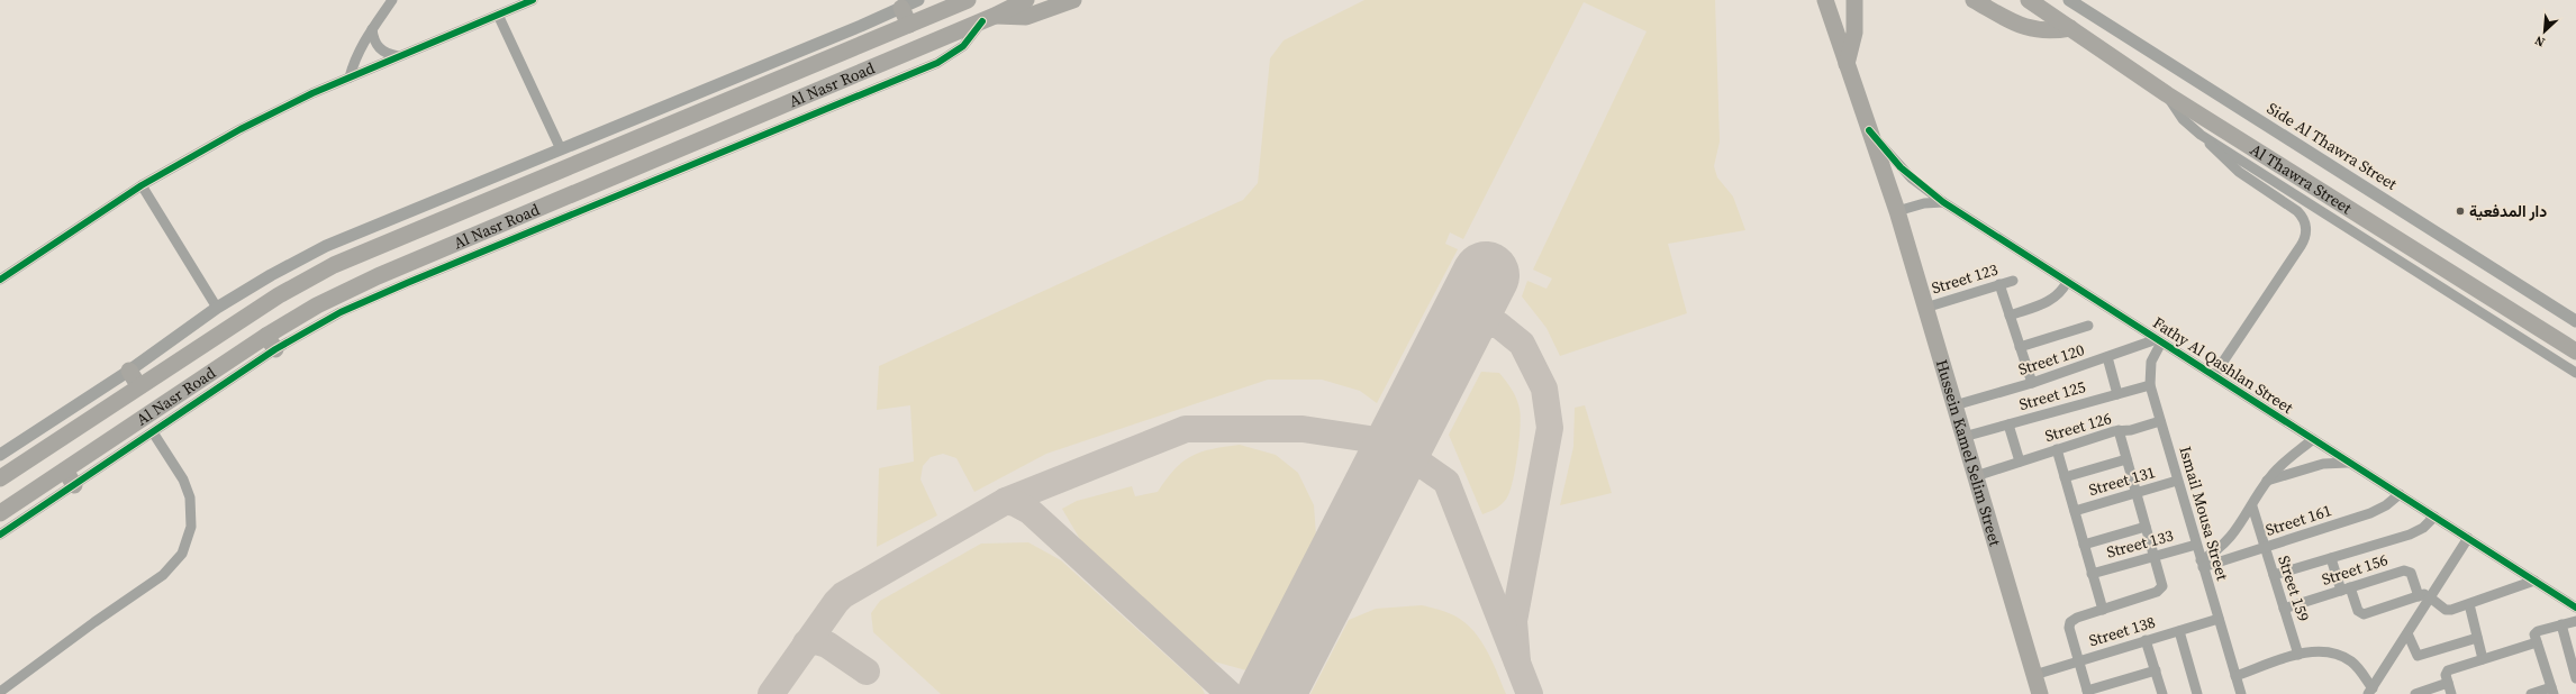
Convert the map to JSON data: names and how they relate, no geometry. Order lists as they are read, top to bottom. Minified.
{"streets":{"highway":["Al Nasr Road","Al Thawra Street","Hussein Kamel Selim Street"],"street":["Side Al Thawra Street","Street 123","Street 120","Fathy Al Qashlan Street","Street 125","Street 126","Street 131","Ismail Mousa Street","Street 161","Street 133","Street 156","Street 159","Street 138"]},"crossings":[["Street 123","Hussein Kamel Selim Street"],["Street 120","Fathy Al Qashlan Street"],["Street 120","Hussein Kamel Selim Street"],["Street 120","Ismail Mousa Street"],["Fathy Al Qashlan Street","Hussein Kamel Selim Street"],["Fathy Al Qashlan Street","Ismail Mousa Street"],["Fathy Al Qashlan Street","Street 161"],["Street 125","Hussein Kamel Selim Street"],["Street 125","Ismail Mousa Street"],["Street 126","Hussein Kamel Selim Street"],["Street 126","Ismail Mousa Street"],["Hussein Kamel Selim Street","Street 138"],["Street 131","Ismail Mousa Street"],["Ismail Mousa Street","Street 161"],["Ismail Mousa Street","Street 133"],["Ismail Mousa Street","Street 138"],["Street 161","Street 159"],["Street 156","Street 159"]],"places":["دار المدفعية"],"north":"bottom left"}
